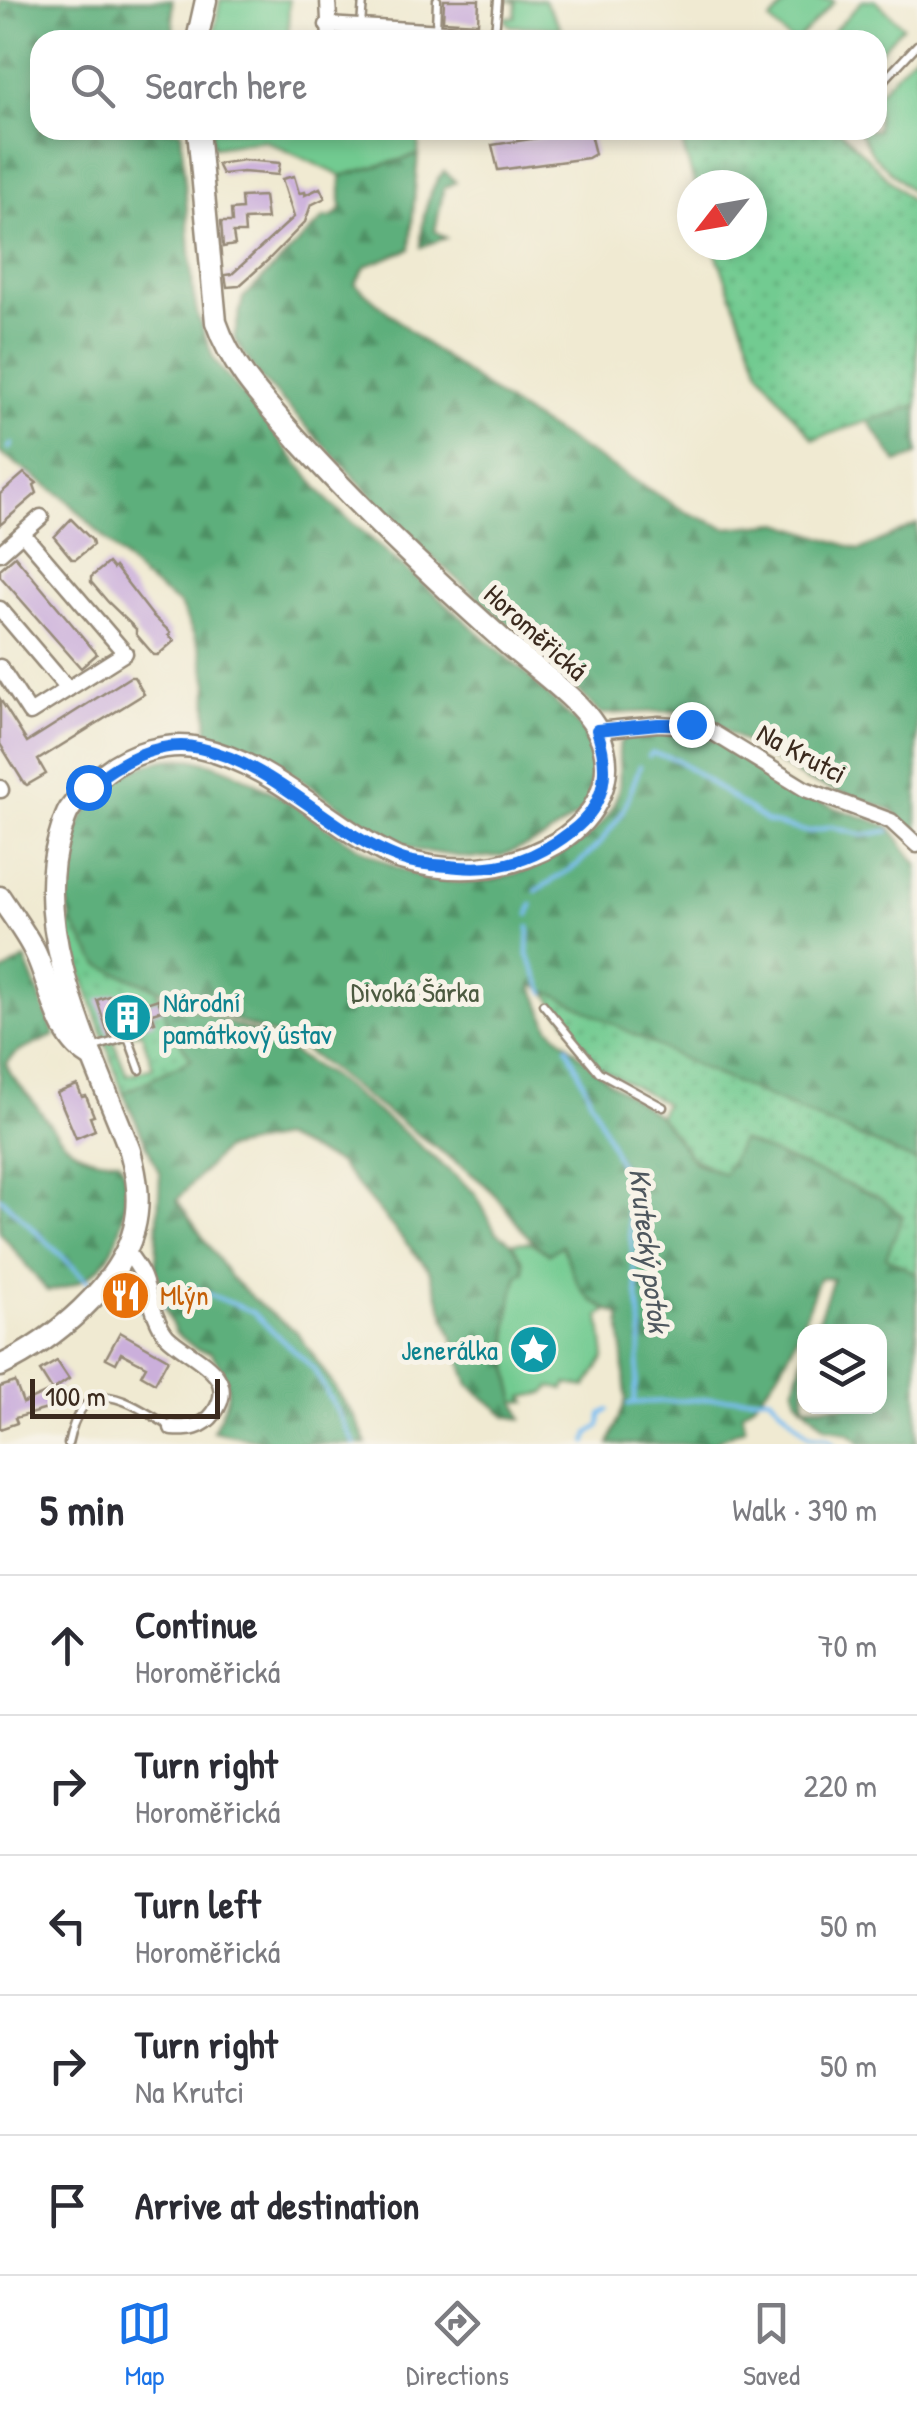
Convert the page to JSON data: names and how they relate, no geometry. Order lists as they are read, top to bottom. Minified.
{"streets":{"main road":["Horoměřická"],"street":["Na Krutci"]},"crossings":[["Horoměřická","Na Krutci"]],"water":["Krutecký potok"],"parks":["Divoká Šárka"],"places":{"building":["Národní památkový ústav"],"restaurant":["Mlýn"],"place":["Jenerálka"]},"scale_bar":"100 m","north":"bottom left","page":{"search":"Search here","scale":"100 m","heading":["5 min","Walk · 390 m"],"list":[["Continue","Horoměřická","70 m"],["Turn right","Horoměřická","220 m"],["Turn left","Horoměřická","50 m"],["Turn right","Na Krutci","50 m"],"Arrive at destination"],"nav":["Map","Directions","Saved"]}}
